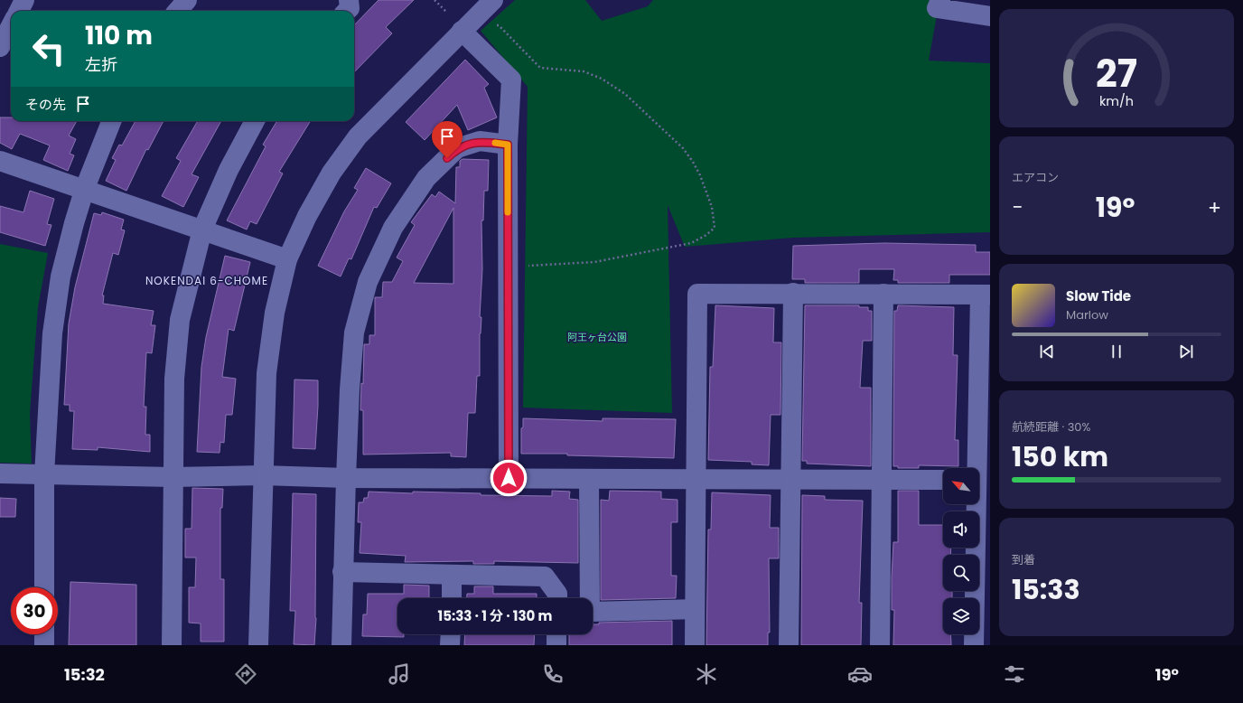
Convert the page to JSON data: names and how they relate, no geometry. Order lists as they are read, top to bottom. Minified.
{"districts":["NOKENDAI 6-CHOME"],"parks":["阿王ヶ台公園"],"north":"top left","page":{"turn":["110 m","左折"],"then":"その先","tile":["エアコン",["航続距離 · 30%","150 km"],["到着","15:33"]],"heat":["−","19°","+"],"song":["Slow Tide","Marlow"],"limit":"30","trip":"15:33 · 1 分 · 130 m","tabs":["15:32","19°"],"gauge":["27","km/h"]}}
